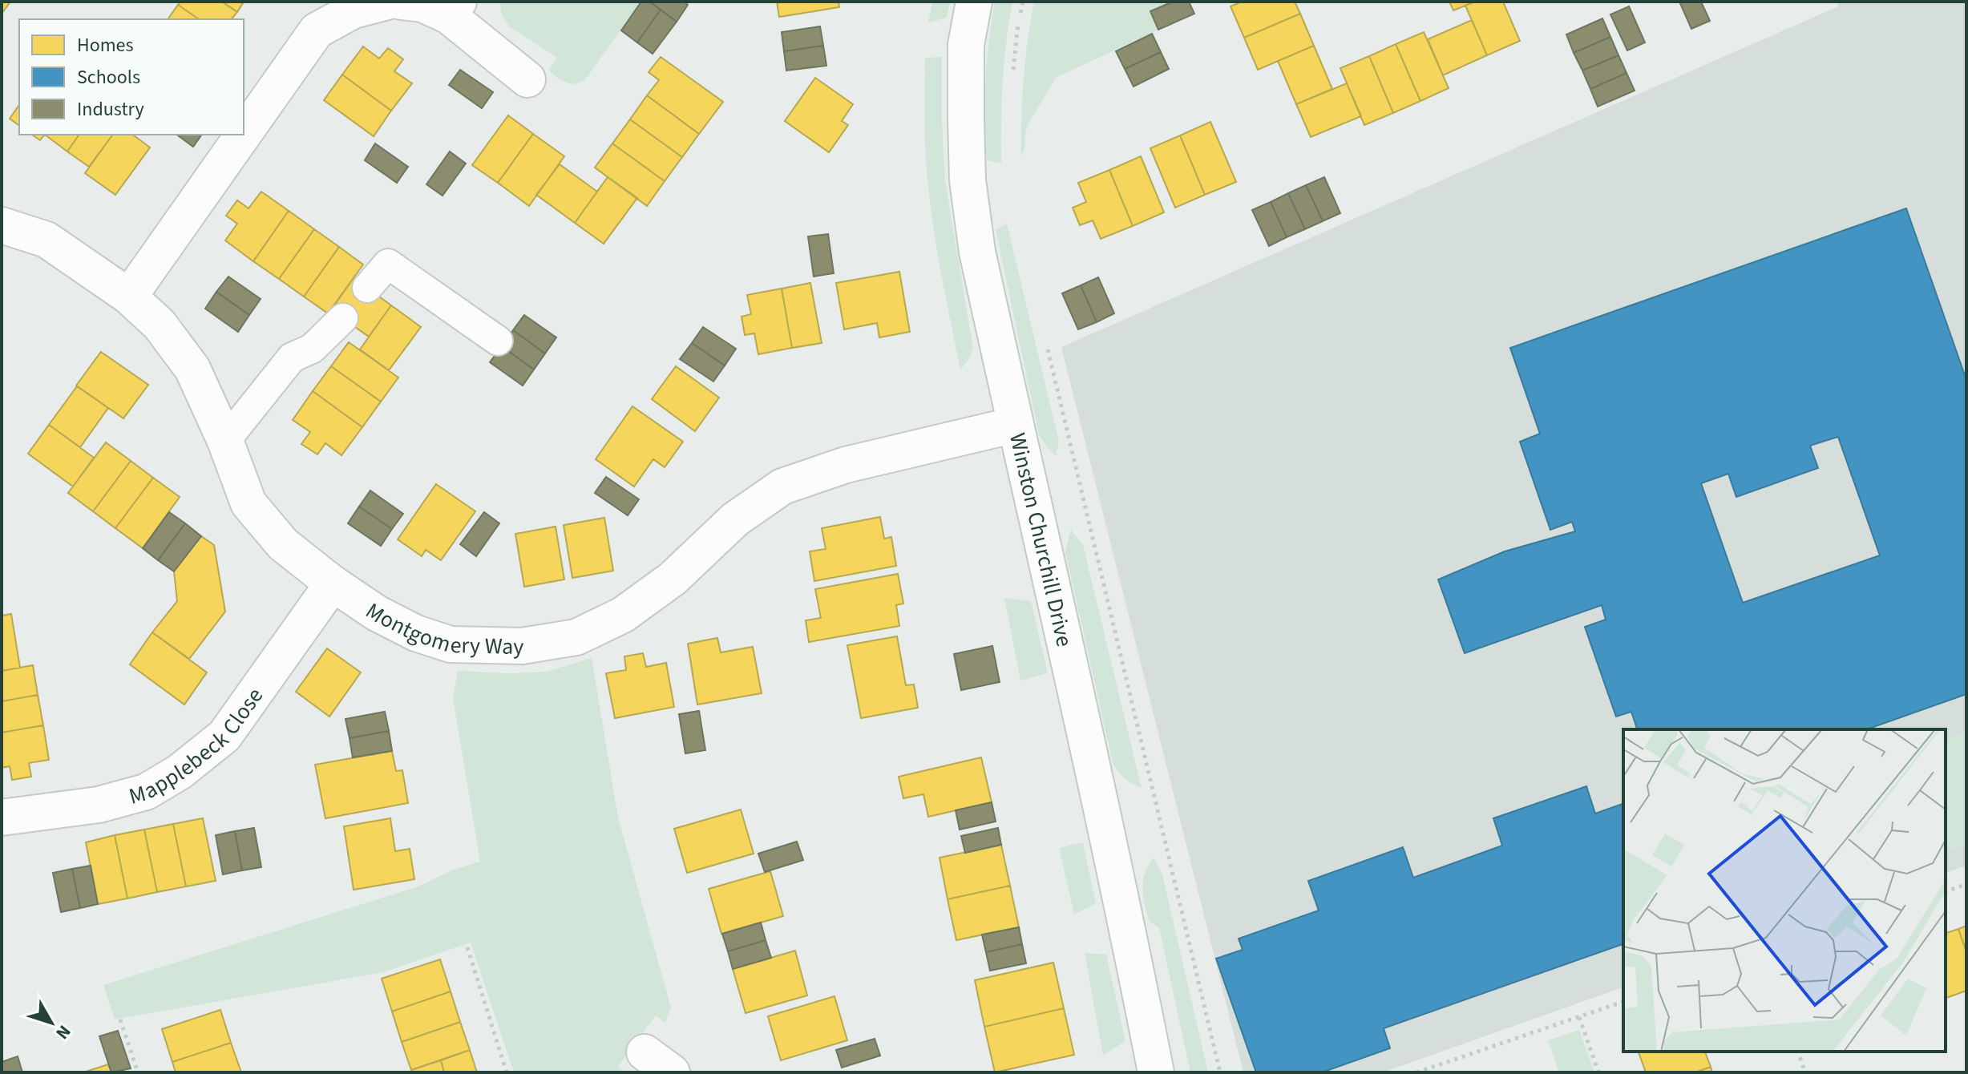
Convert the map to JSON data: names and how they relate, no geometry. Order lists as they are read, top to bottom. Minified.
{"streets":{"street":["Winston Churchill Drive","Montgomery Way","Mapplebeck Close"]},"crossings":[["Winston Churchill Drive","Montgomery Way"],["Montgomery Way","Mapplebeck Close"]],"legend":["Homes","Schools","Industry"],"north":"bottom right"}
